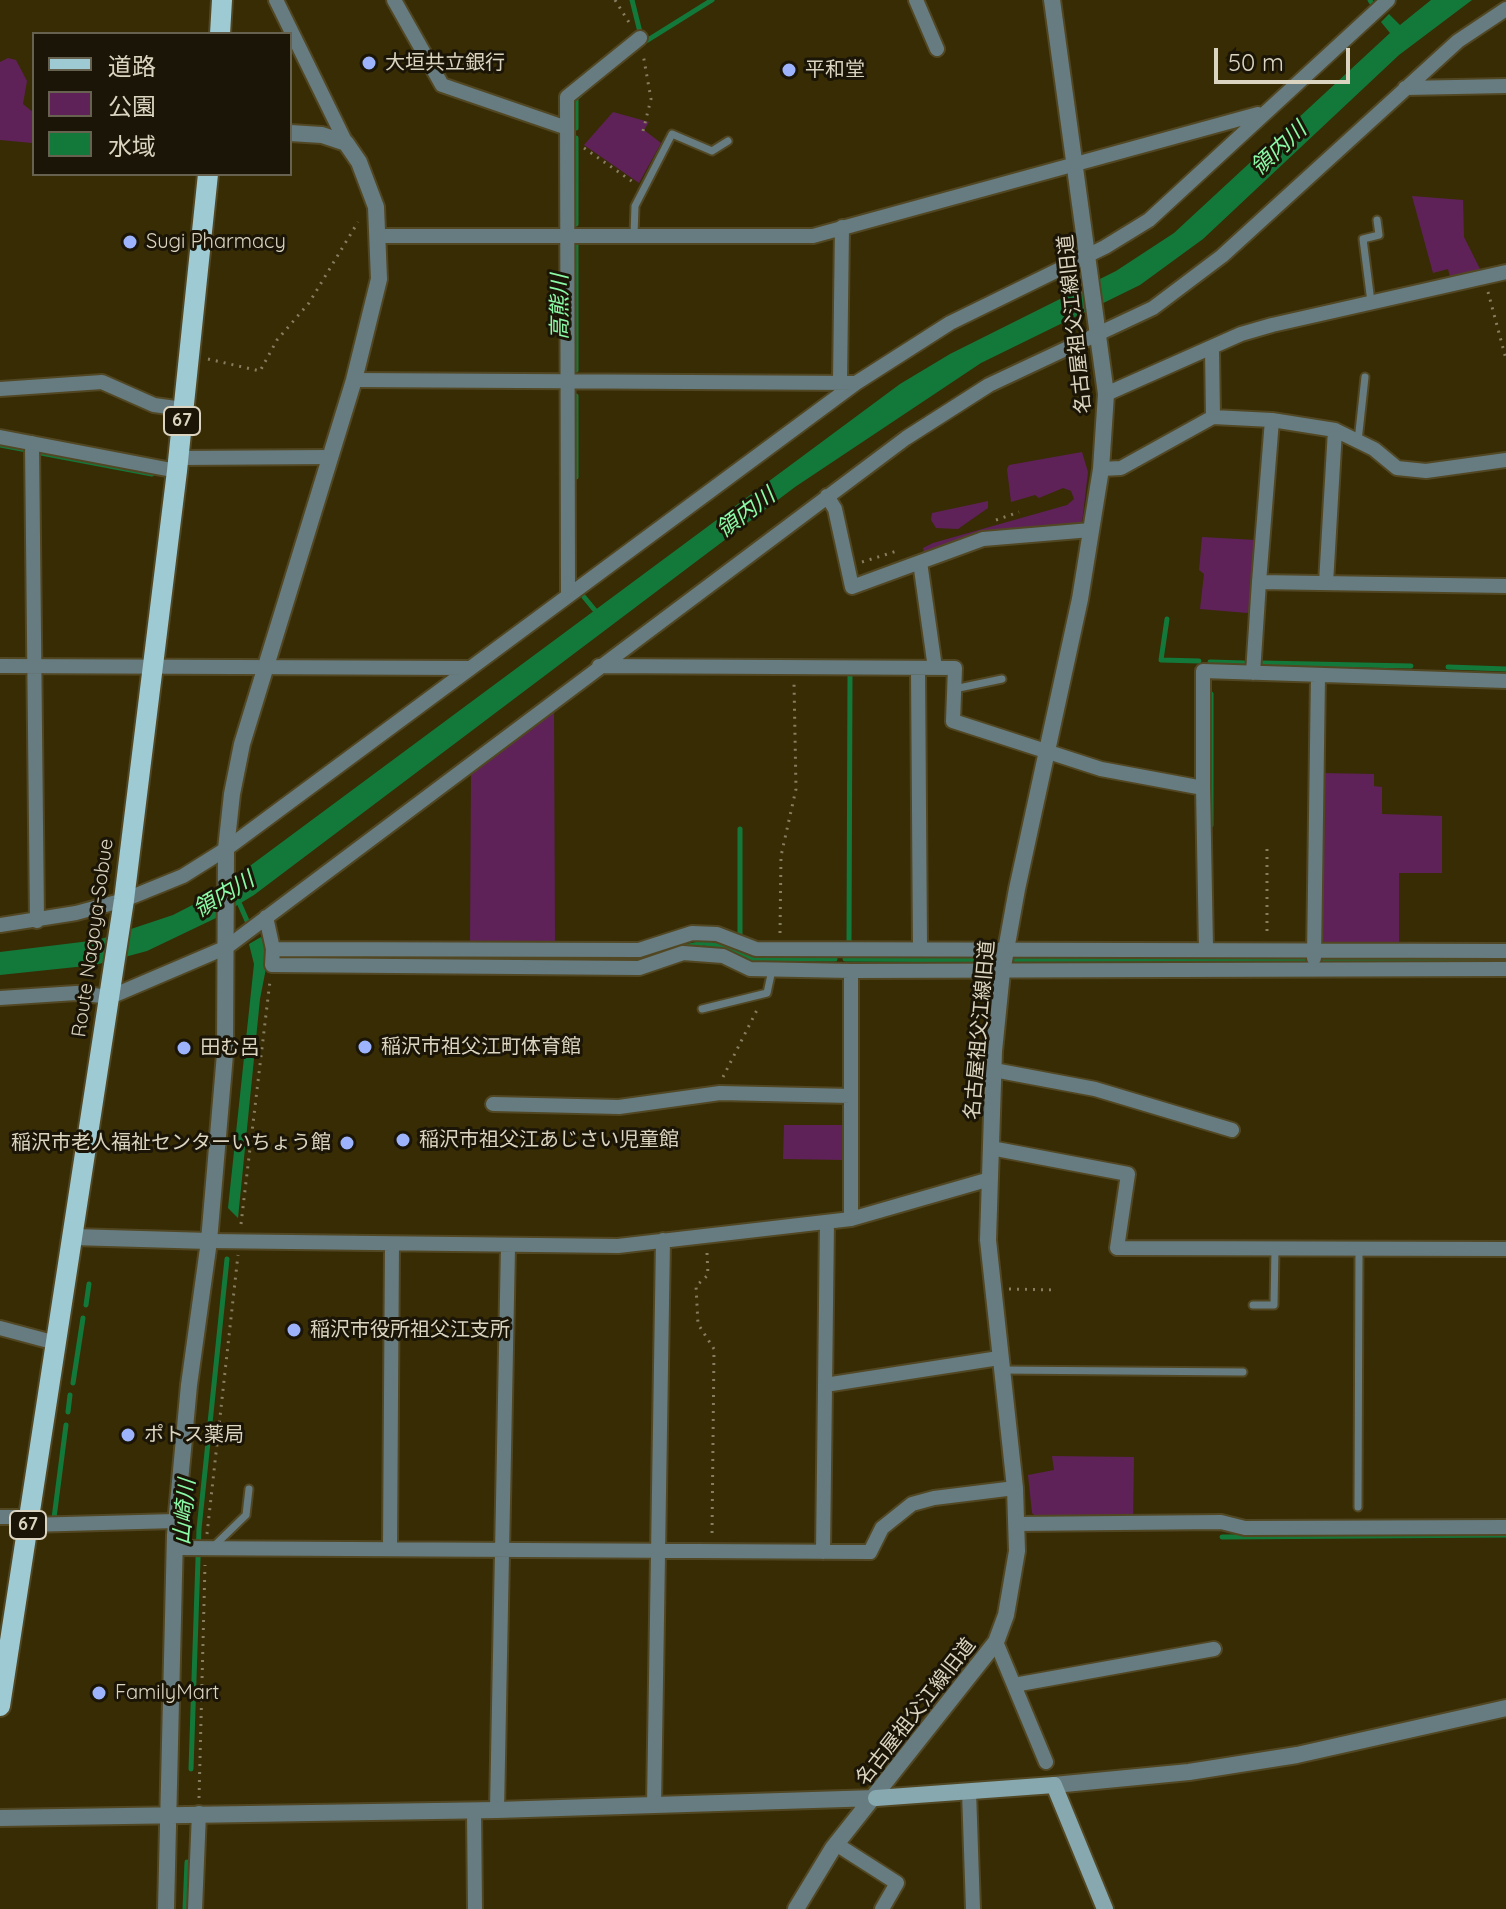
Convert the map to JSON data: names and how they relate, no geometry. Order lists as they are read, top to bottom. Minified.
{"streets":{"main road":["67","Route Nagoya-Sobue"],"street":["名古屋祖父江線旧道"]},"water":["領内川","高熊川","山崎川"],"places":["大垣共立銀行","平和堂","Sugi Pharmacy","稲沢市祖父江町体育館","田む呂","稲沢市祖父江あじさい児童館","稲沢市老人福祉センターいちょう館","稲沢市役所祖父江支所","ポトス薬局","FamilyMart"],"legend":["道路","公園","水域"],"scale_bar":"50 m"}
